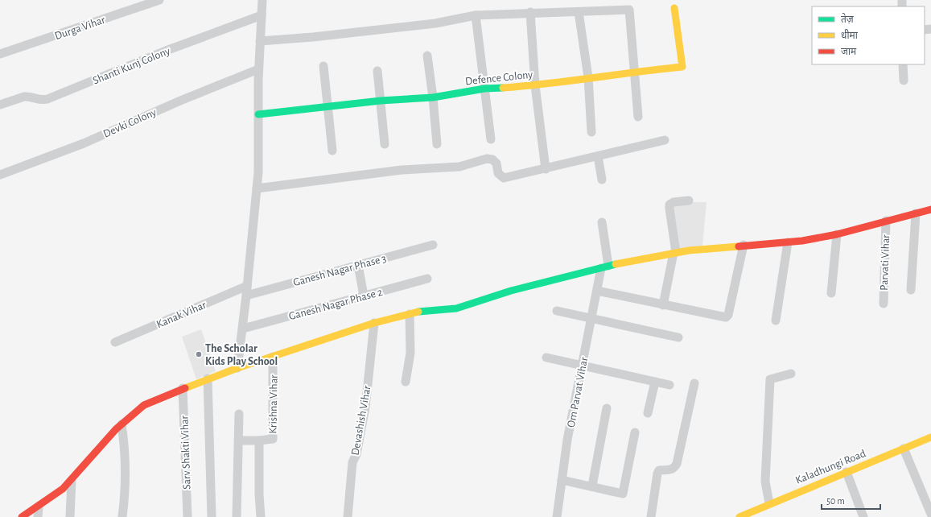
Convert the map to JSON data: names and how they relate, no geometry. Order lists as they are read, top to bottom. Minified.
{"streets":{"street":["Durga Vihar","Shanti Kunj Colony","Defence Colony","Devki Colony","Parvati Vihar","Ganesh Nagar Phase 3","Ganesh Nagar Phase 2","Kanak Vihar","Om Parvat Vihar","Krishna Vihar","Devashish Vihar","Sarv Shakti Vihar","Kaladhungi Road"]},"places":["The Scholar Kids Play School"],"legend":["तेज़","धीमा","जाम"],"scale_bar":"50 m"}
